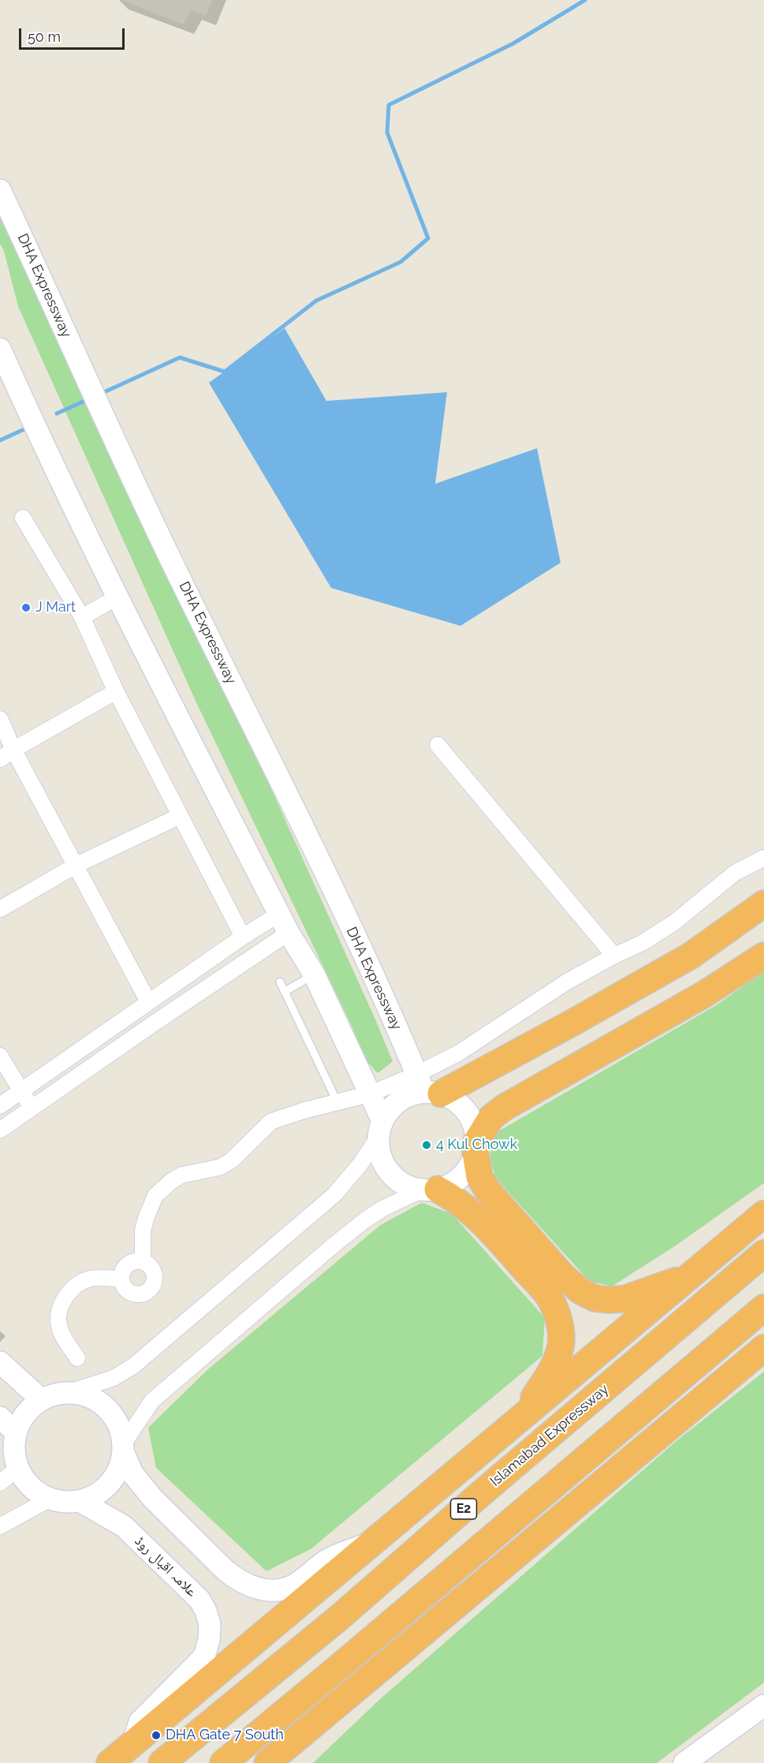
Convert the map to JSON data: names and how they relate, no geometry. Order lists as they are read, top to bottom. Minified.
{"streets":{"highway":["Islamabad Expressway","E2"],"main road":["DHA Expressway","علامہ اقبال روڈ"]},"places":["J Mart","4 Kul Chowk","DHA Gate 7 South"],"scale_bar":"50 m"}
